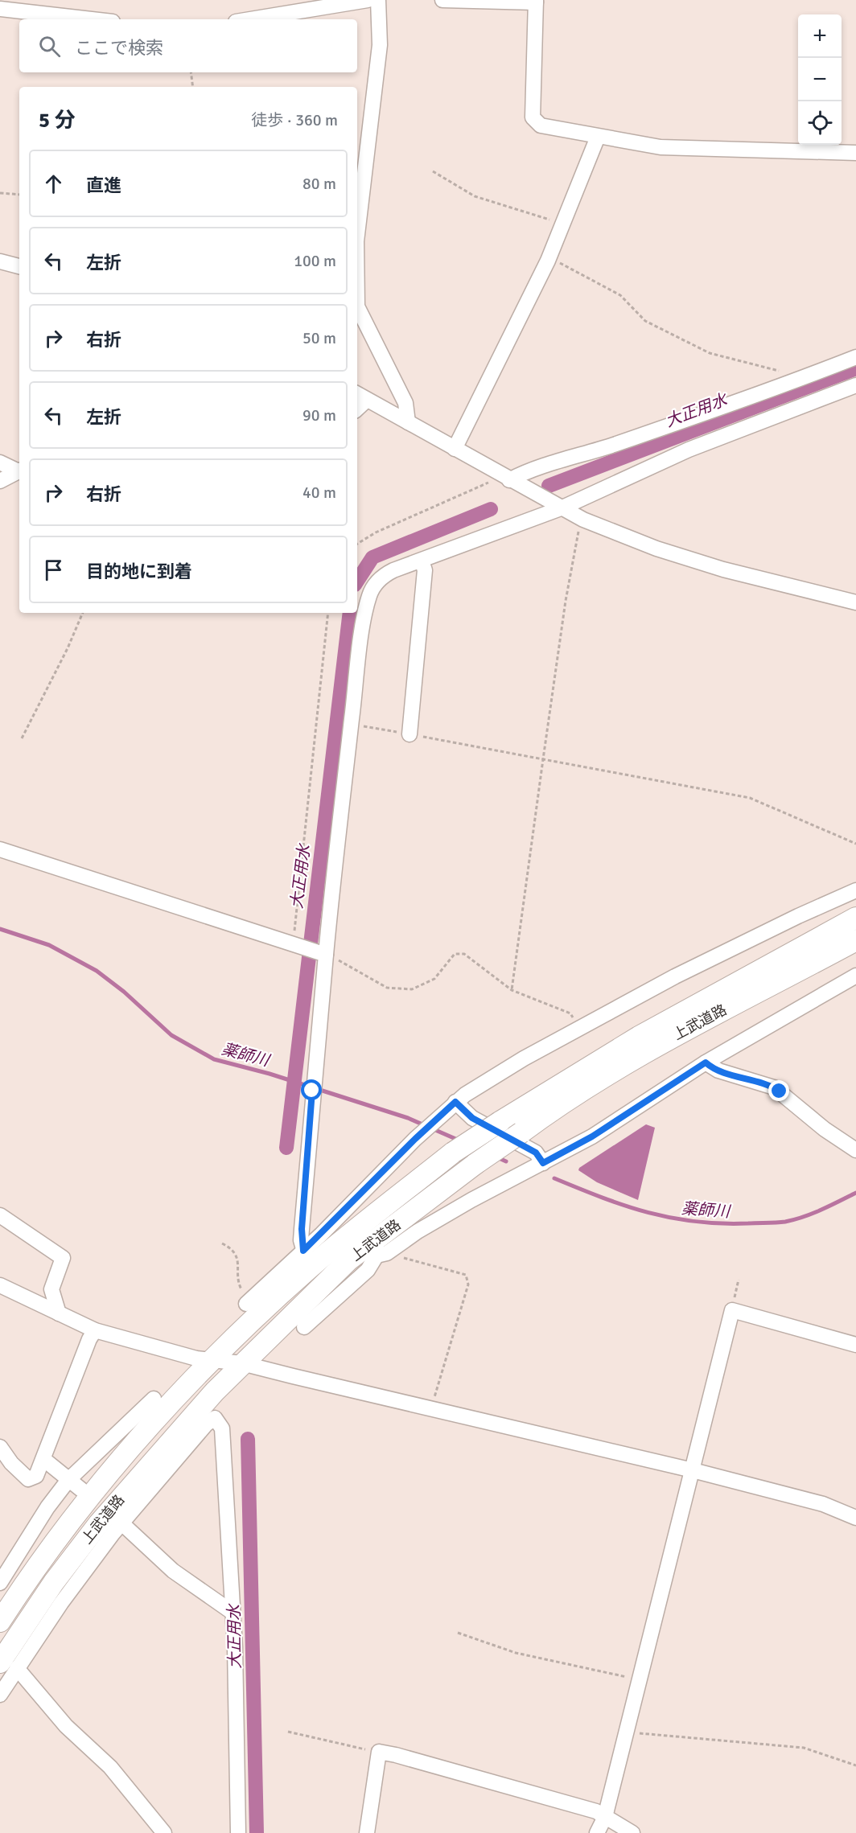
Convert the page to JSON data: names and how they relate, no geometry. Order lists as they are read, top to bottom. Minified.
{"streets":{"highway":["上武道路"]},"water":["大正用水","薬師川"],"page":{"map_buttons":["+","−"],"search":"ここで検索","heading":["5 分","徒歩 · 360 m"],"list":[["直進","80 m"],["左折","100 m"],["右折","50 m"],["左折","90 m"],["右折","40 m"],"目的地に到着"]}}
